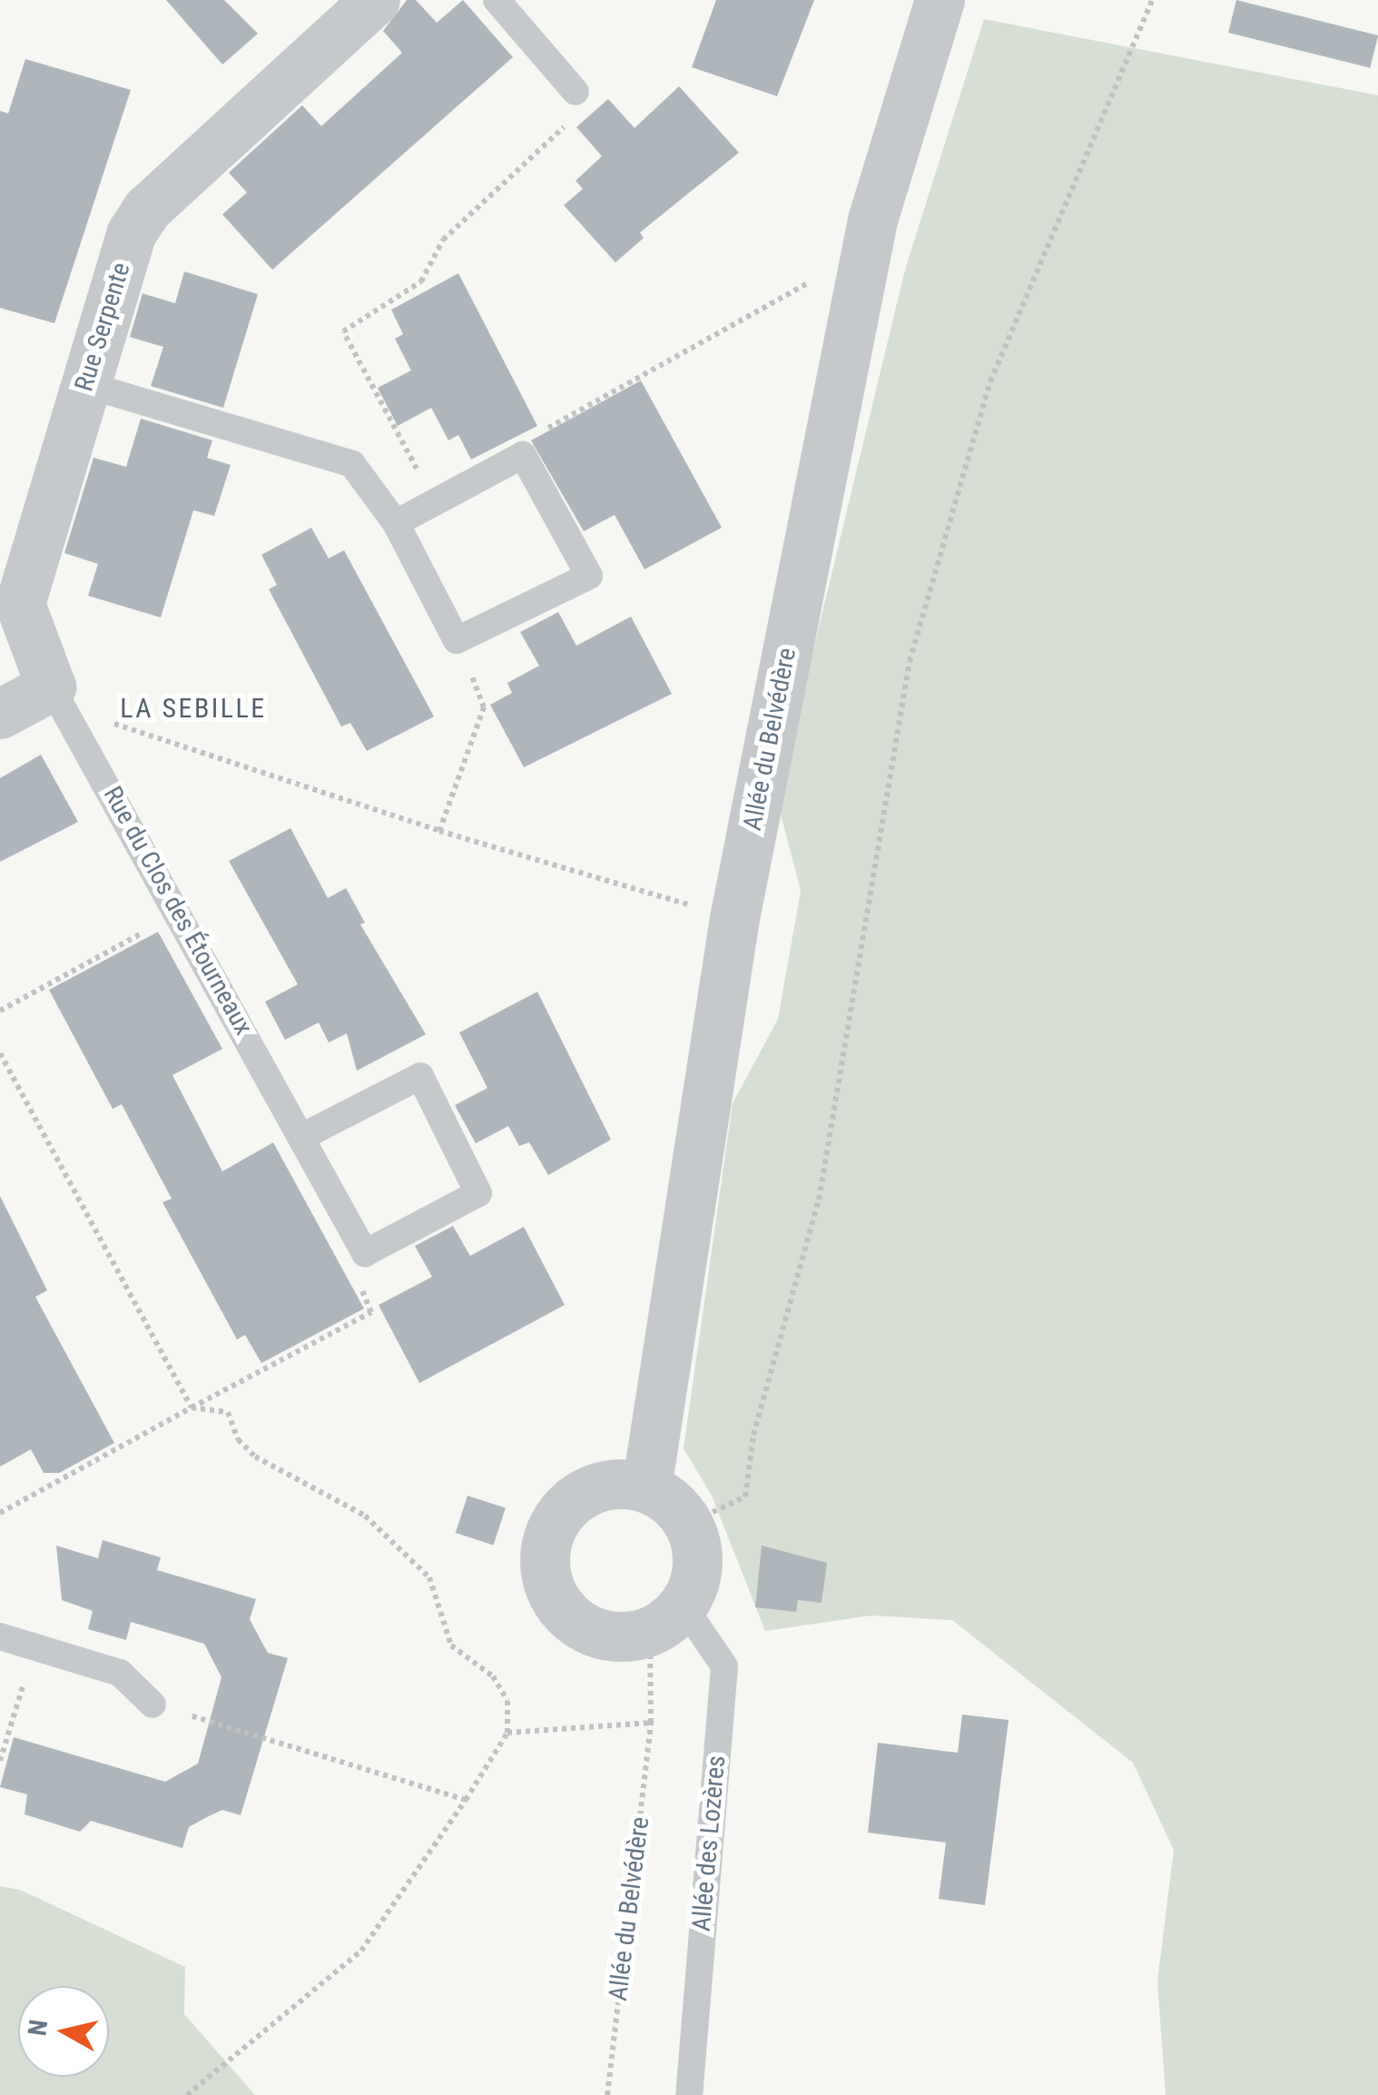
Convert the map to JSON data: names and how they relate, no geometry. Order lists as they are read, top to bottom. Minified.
{"streets":{"street":["Rue Serpente","Allée du Belvédère"],"lane":["Rue du Clos des Étourneaux","Allée des Lozères"]},"crossings":[["Rue Serpente","Rue du Clos des Étourneaux"],["Allée du Belvédère","Allée des Lozères"]],"districts":["LA SEBILLE"],"north":"left"}
